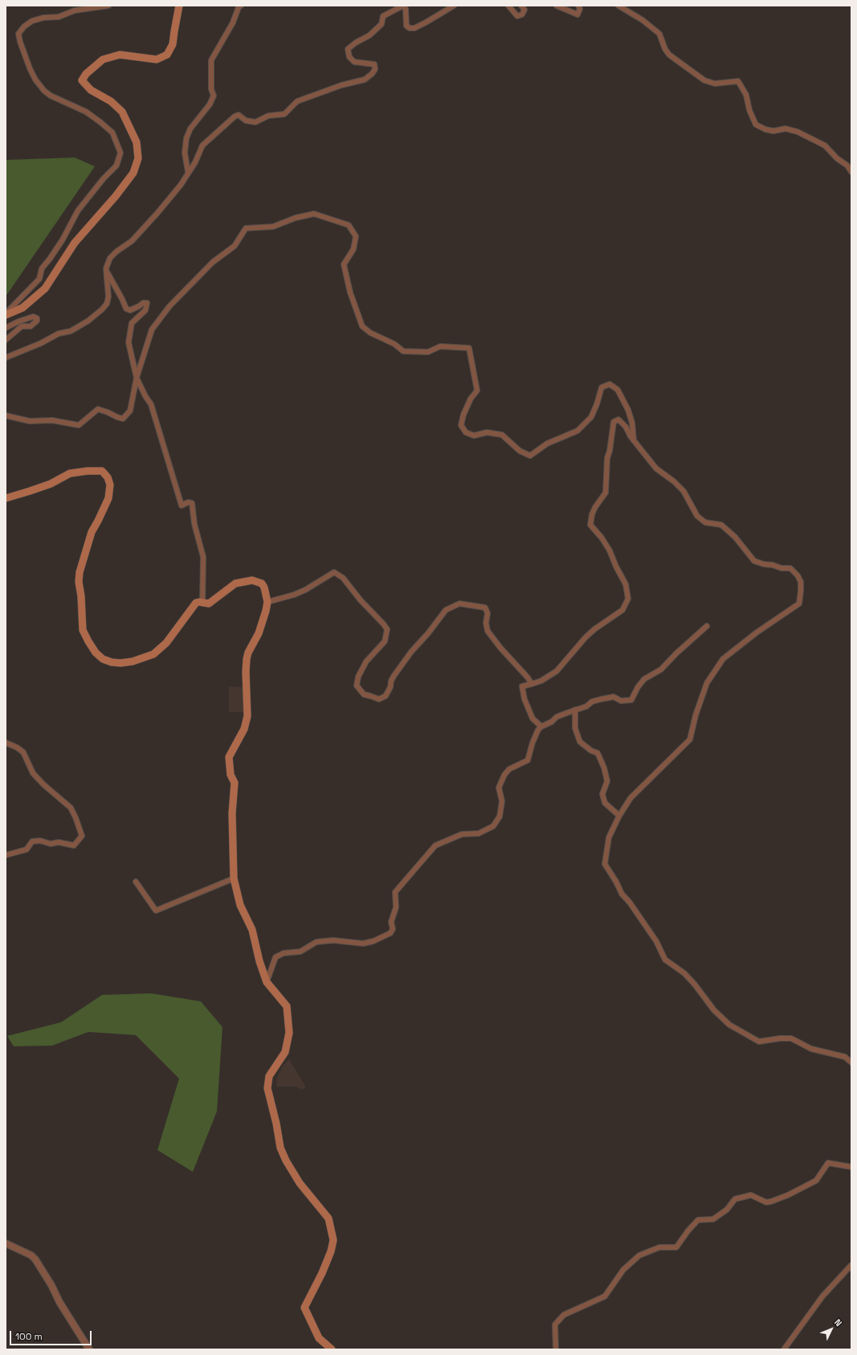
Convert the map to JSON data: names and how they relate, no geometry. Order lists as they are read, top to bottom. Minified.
{"scale_bar":"100 m","north":"top right"}
